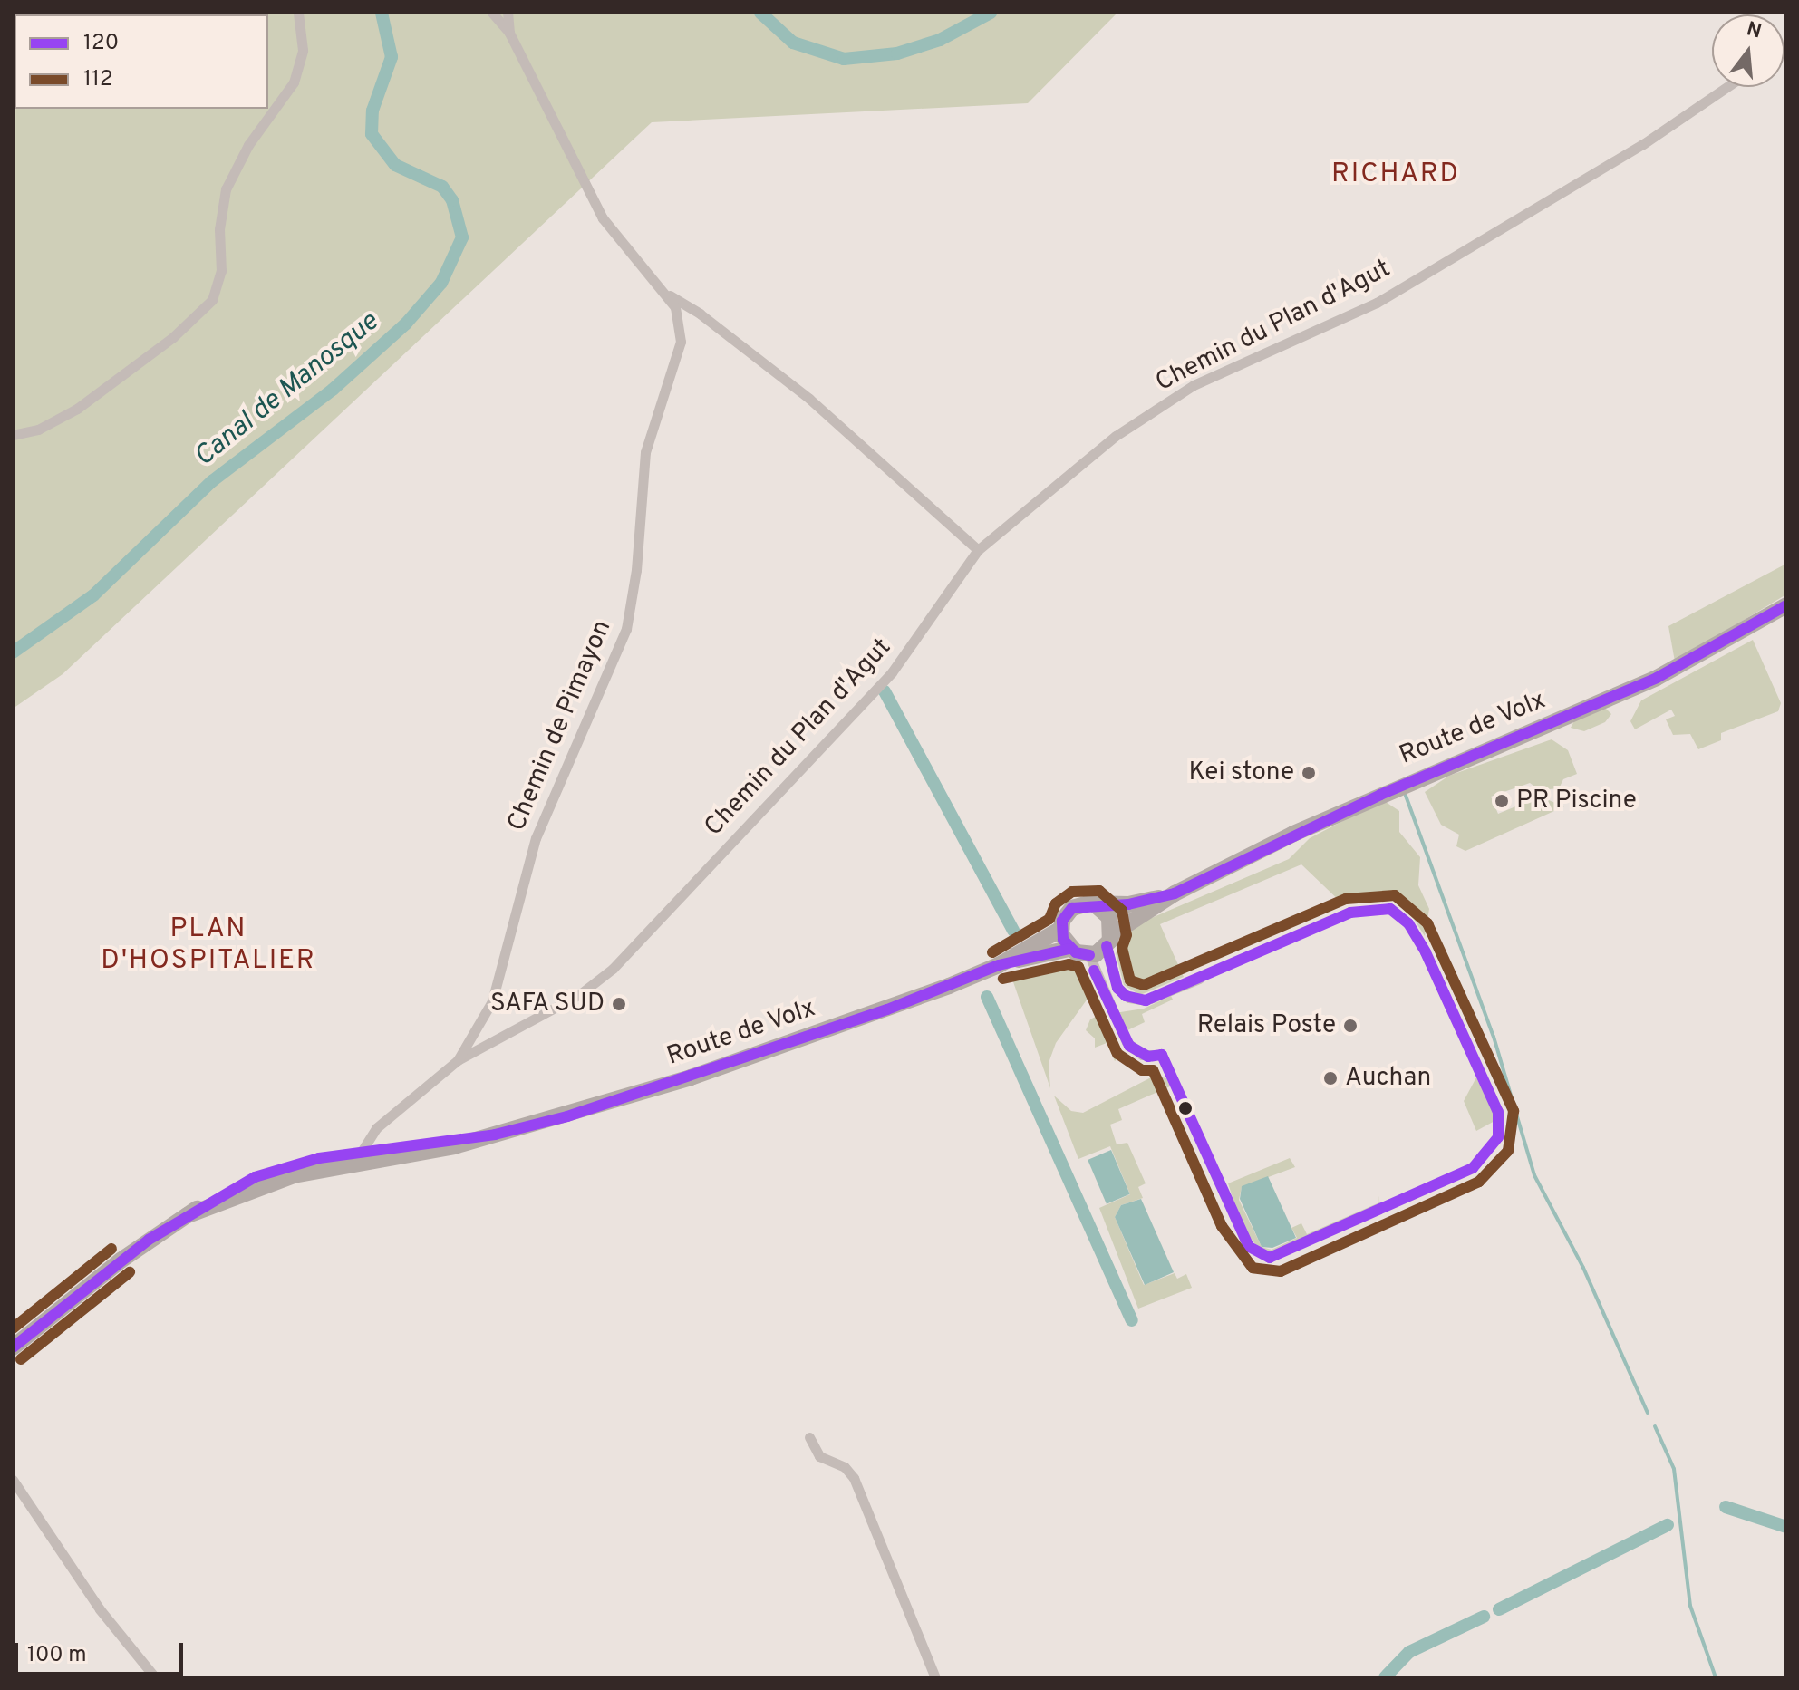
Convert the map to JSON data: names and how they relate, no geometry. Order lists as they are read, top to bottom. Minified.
{"streets":{"main road":["Route de Volx"],"street":["Chemin du Plan d'Agut","Chemin de Pimayon"]},"crossings":[["Chemin du Plan d'Agut","Chemin de Pimayon"],["Chemin de Pimayon","Route de Volx"]],"districts":["RICHARD","PLAN D'HOSPITALIER"],"water":["Canal de Manosque"],"places":["Kei stone","PR Piscine","SAFA SUD","Relais Poste","Auchan"],"lines":["transit line 120","transit line 112"],"legend":["120","112"],"scale_bar":"100 m","north":"top"}
